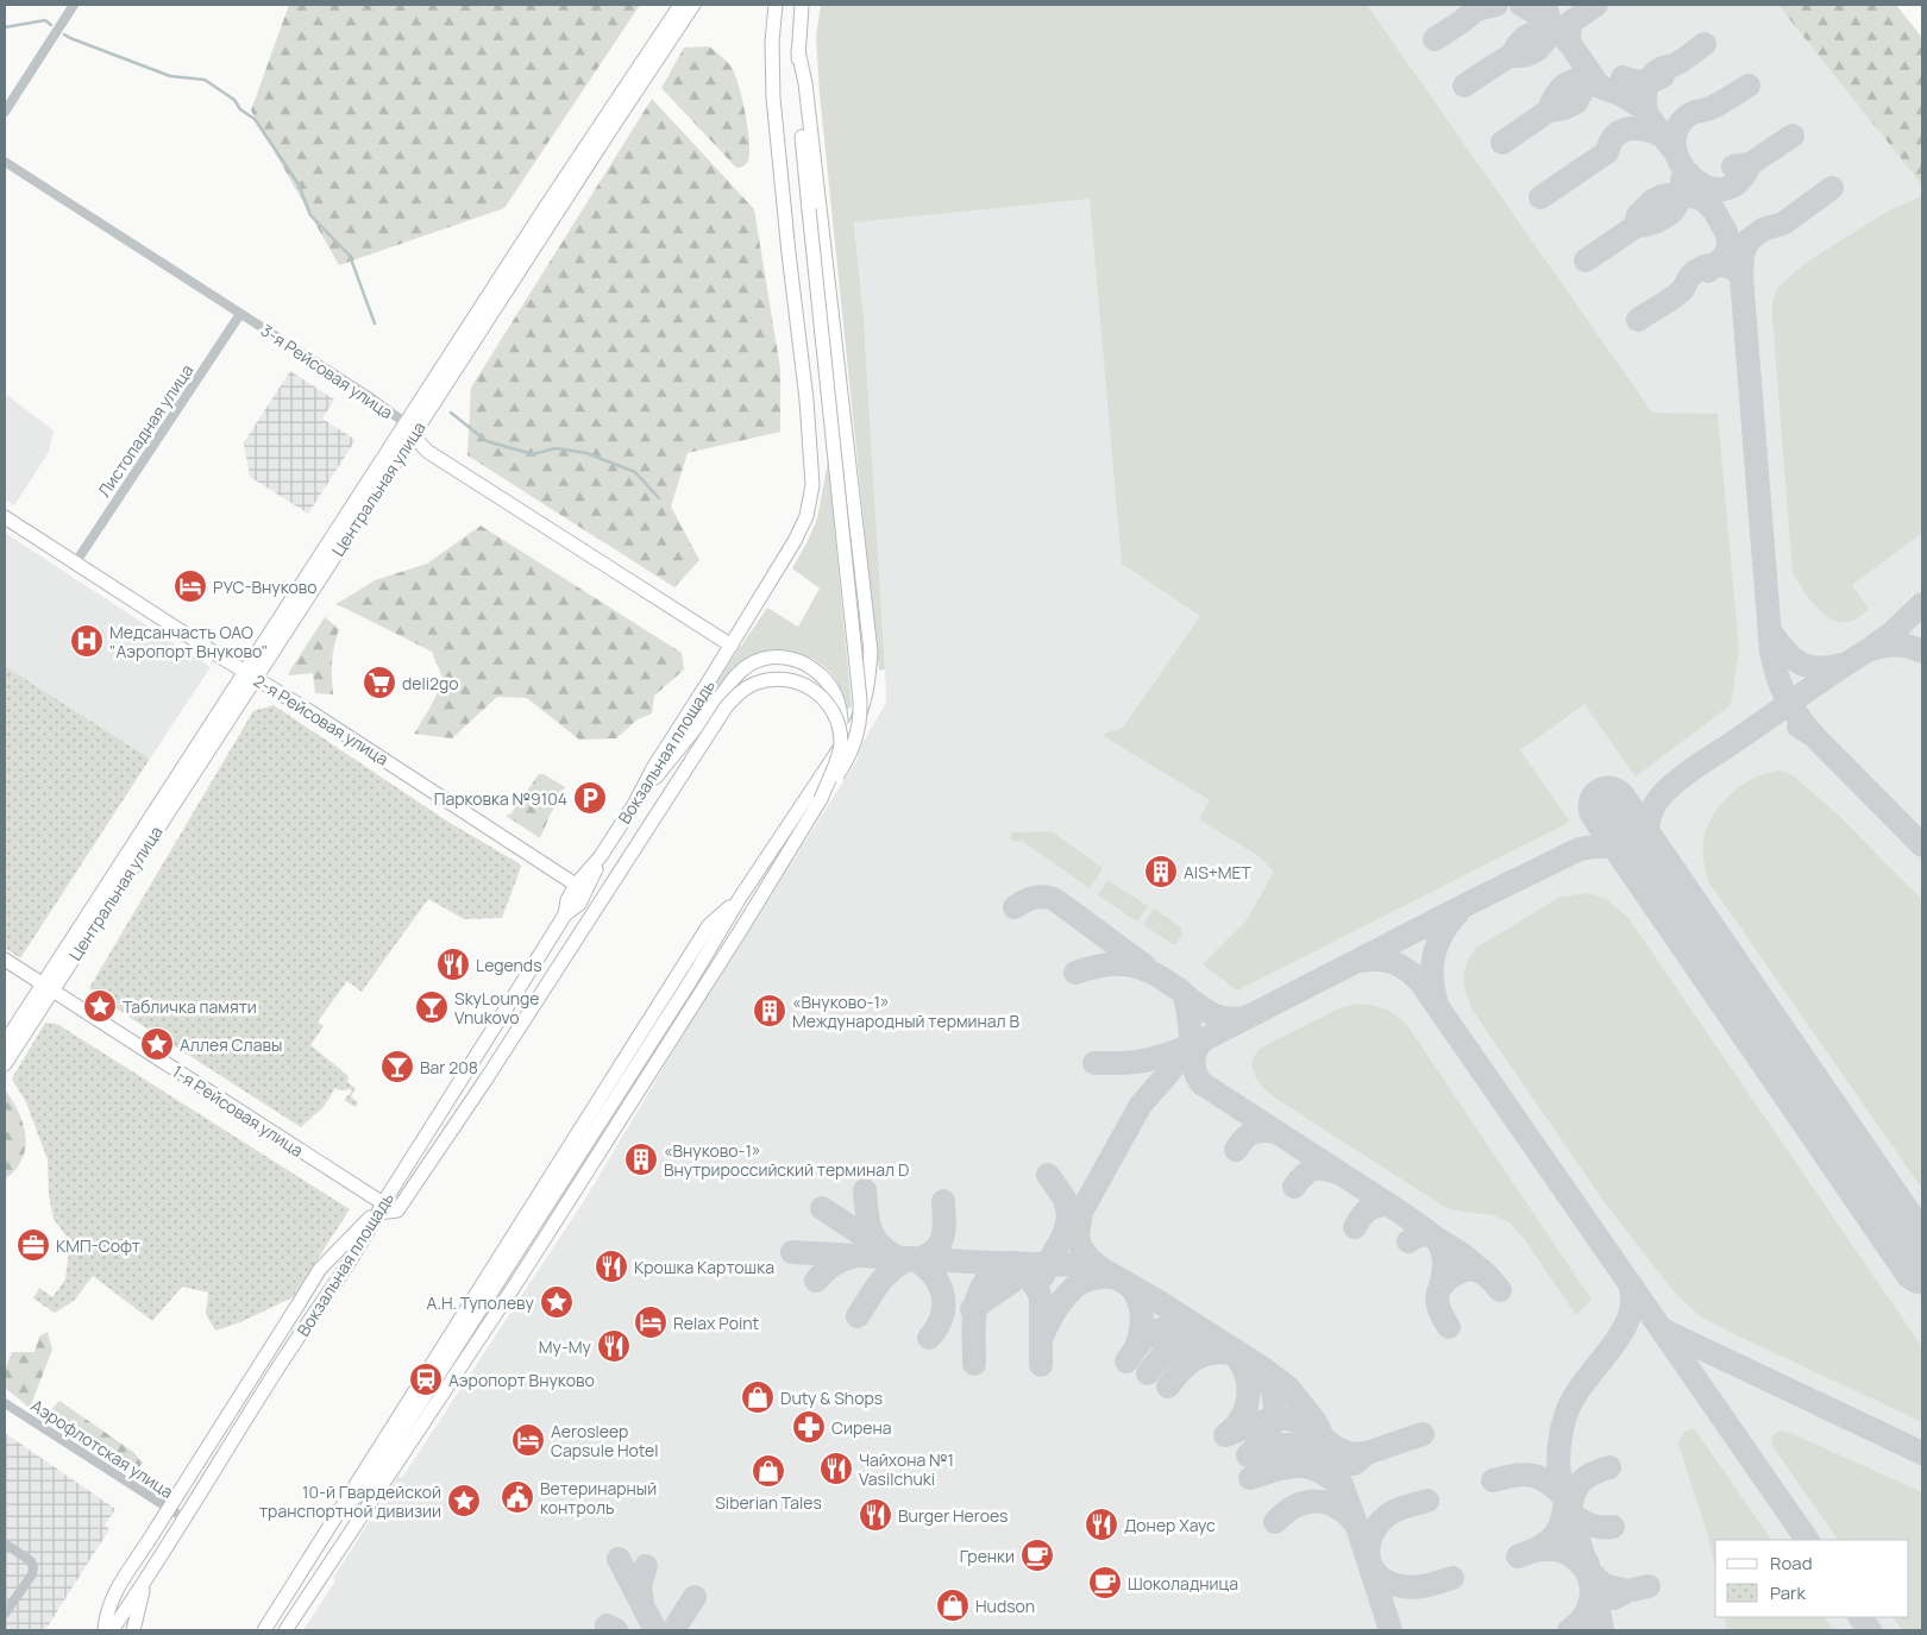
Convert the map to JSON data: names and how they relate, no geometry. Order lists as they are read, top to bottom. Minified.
{"streets":{"main road":["3-я Рейсовая улица","Центральная улица","2-я Рейсовая улица","Вокзальная площадь","1-я Рейсовая улица"],"street":["Листопадная улица","Аэрофлотская улица"]},"crossings":[["3-я Рейсовая улица","Листопадная улица"],["3-я Рейсовая улица","Центральная улица"],["3-я Рейсовая улица","Вокзальная площадь"],["Листопадная улица","2-я Рейсовая улица"],["Центральная улица","2-я Рейсовая улица"],["Центральная улица","1-я Рейсовая улица"],["2-я Рейсовая улица","Вокзальная площадь"],["Вокзальная площадь","1-я Рейсовая улица"],["Вокзальная площадь","Аэрофлотская улица"]],"places":{"hotel":["РУС-Внуково","Relax Point","Aerosleep Capsule Hotel"],"hospital":["Медсанчасть ОАО \"Аэропорт Внуково\""],"supermarket":["deli2go"],"parking":["Парковка №9104"],"building":["AIS+MET","«Внуково-1» Международный терминал B","«Внуково-1» Внутрироссийский терминал D"],"restaurant":["Legends","Крошка Картошка","Му-Му","Чайхона №1 Vasilchuki","Burger Heroes","Донер Хаус"],"place":["Табличка памяти","Аллея Славы","А.Н. Туполеву","10-й Гвардейской транспортной дивизии"],"bar":["SkyLounge Vnukovo","Bar 208"],"office":["КМП-Софт"],"station":["Аэропорт Внуково"],"shop":["Duty & Shops","Siberian Tales","Hudson"],"pharmacy":["Сирена"],"public building":["Ветеринарный контроль"],"cafe":["Гренки","Шоколадница"]},"legend":["Road","Park"]}
